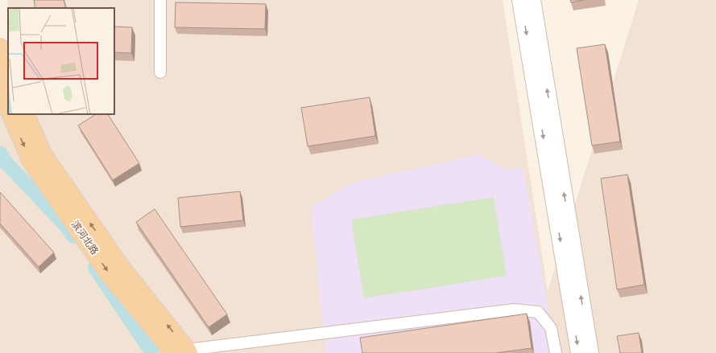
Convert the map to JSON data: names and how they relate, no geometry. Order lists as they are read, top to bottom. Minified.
{"streets":{"main road":["滨河北路"]}}
